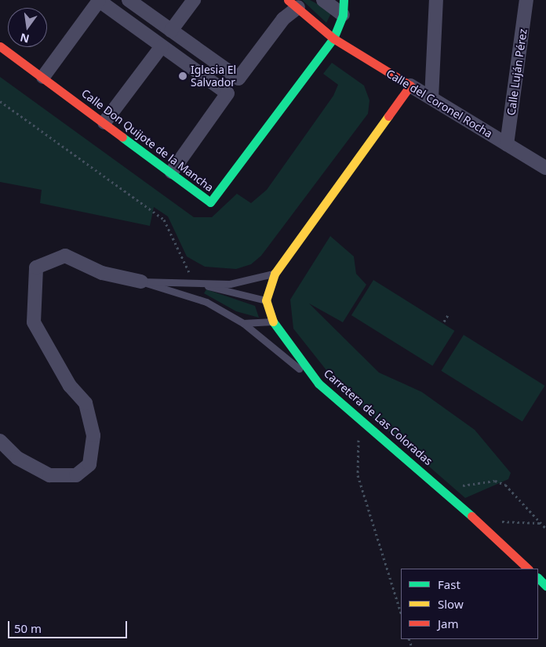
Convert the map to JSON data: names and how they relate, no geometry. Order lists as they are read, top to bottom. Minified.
{"streets":{"street":["Calle Luján Pérez","Calle del Coronel Rocha","Calle Don Quijote de la Mancha","Carretera de Las Coloradas"]},"crossings":[["Calle Luján Pérez","Calle del Coronel Rocha"],["Calle del Coronel Rocha","Calle Don Quijote de la Mancha"]],"places":["Iglesia El Salvador"],"legend":["Fast","Slow","Jam"],"scale_bar":"50 m","north":"bottom"}
